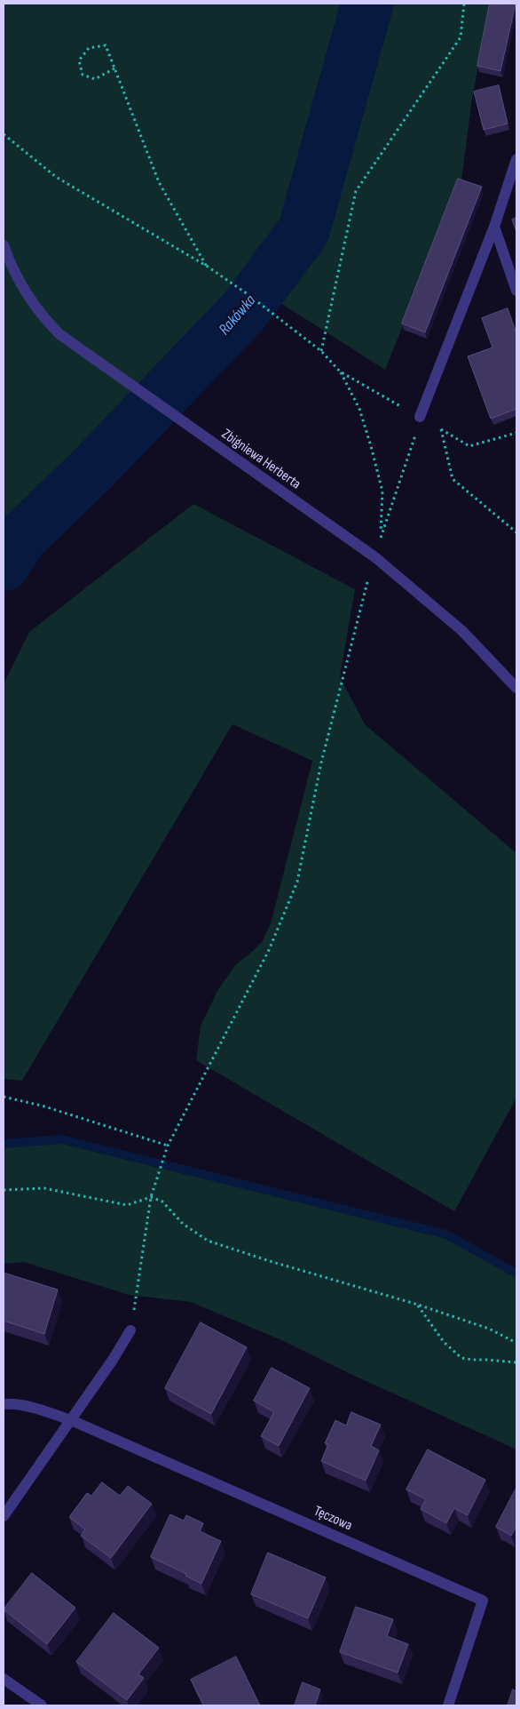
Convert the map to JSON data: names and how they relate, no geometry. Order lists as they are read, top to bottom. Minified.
{"streets":{"street":["Zbigniewa Herberta","Tęczowa"]},"water":["Rakówka"]}
